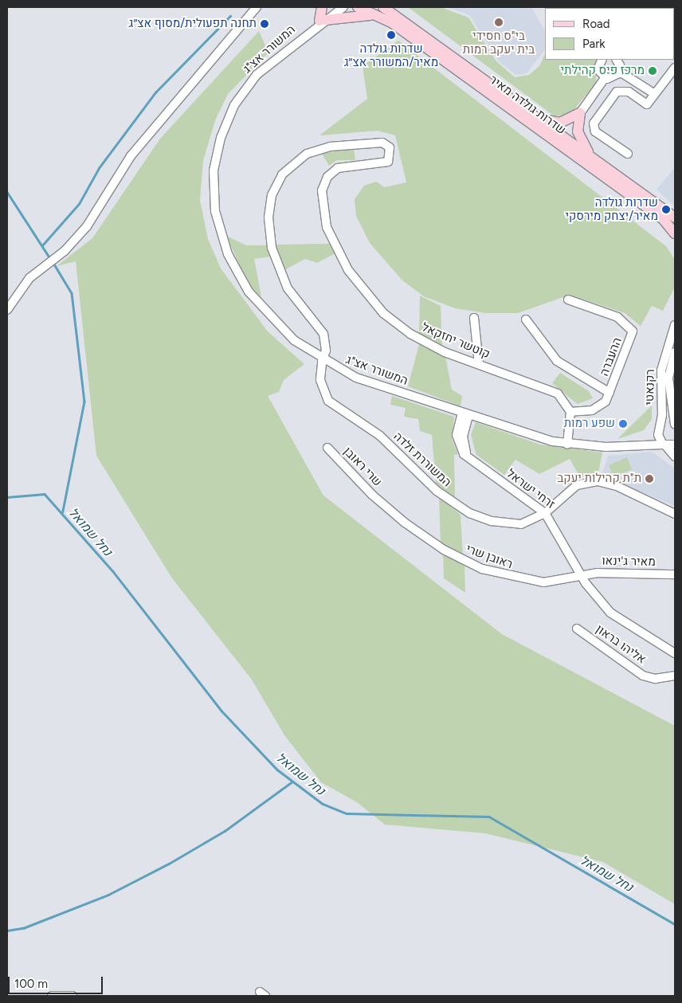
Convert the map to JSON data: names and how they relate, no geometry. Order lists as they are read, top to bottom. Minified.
{"streets":{"main road":["שדרות גולדה מאיר"],"street":["המשורר אצ\"ג","קוטשר יחזקאל","ההעברה","רקנאטי","המשוררת זלדה","שרי ראובן","זרחי ישראל","ראובן שרי","מאיר ג'ינאו","אליהו בראון"]},"crossings":[["המשורר אצ\"ג","המשוררת זלדה"],["המשורר אצ\"ג","זרחי ישראל"],["קוטשר יחזקאל","ההעברה"],["קוטשר יחזקאל","המשוררת זלדה"],["המשוררת זלדה","זרחי ישראל"],["שרי ראובן","ראובן שרי"],["זרחי ישראל","ראובן שרי"],["זרחי ישראל","מאיר ג'ינאו"],["ראובן שרי","מאיר ג'ינאו"]],"water":["נחל שמואל"],"places":["בי\"ס חסידי בית יעקב רמות","תחנה תפעולית/מסוף אצ״ג","שדרות גולדה מאיר/המשורר אצ״ג","מרכז פיס קהילתי","שדרות גולדה מאיר/יצחק מירסקי","שפע רמות","ת\"ת קהילות יעקב"],"legend":["Road","Park"],"scale_bar":"100 m"}
